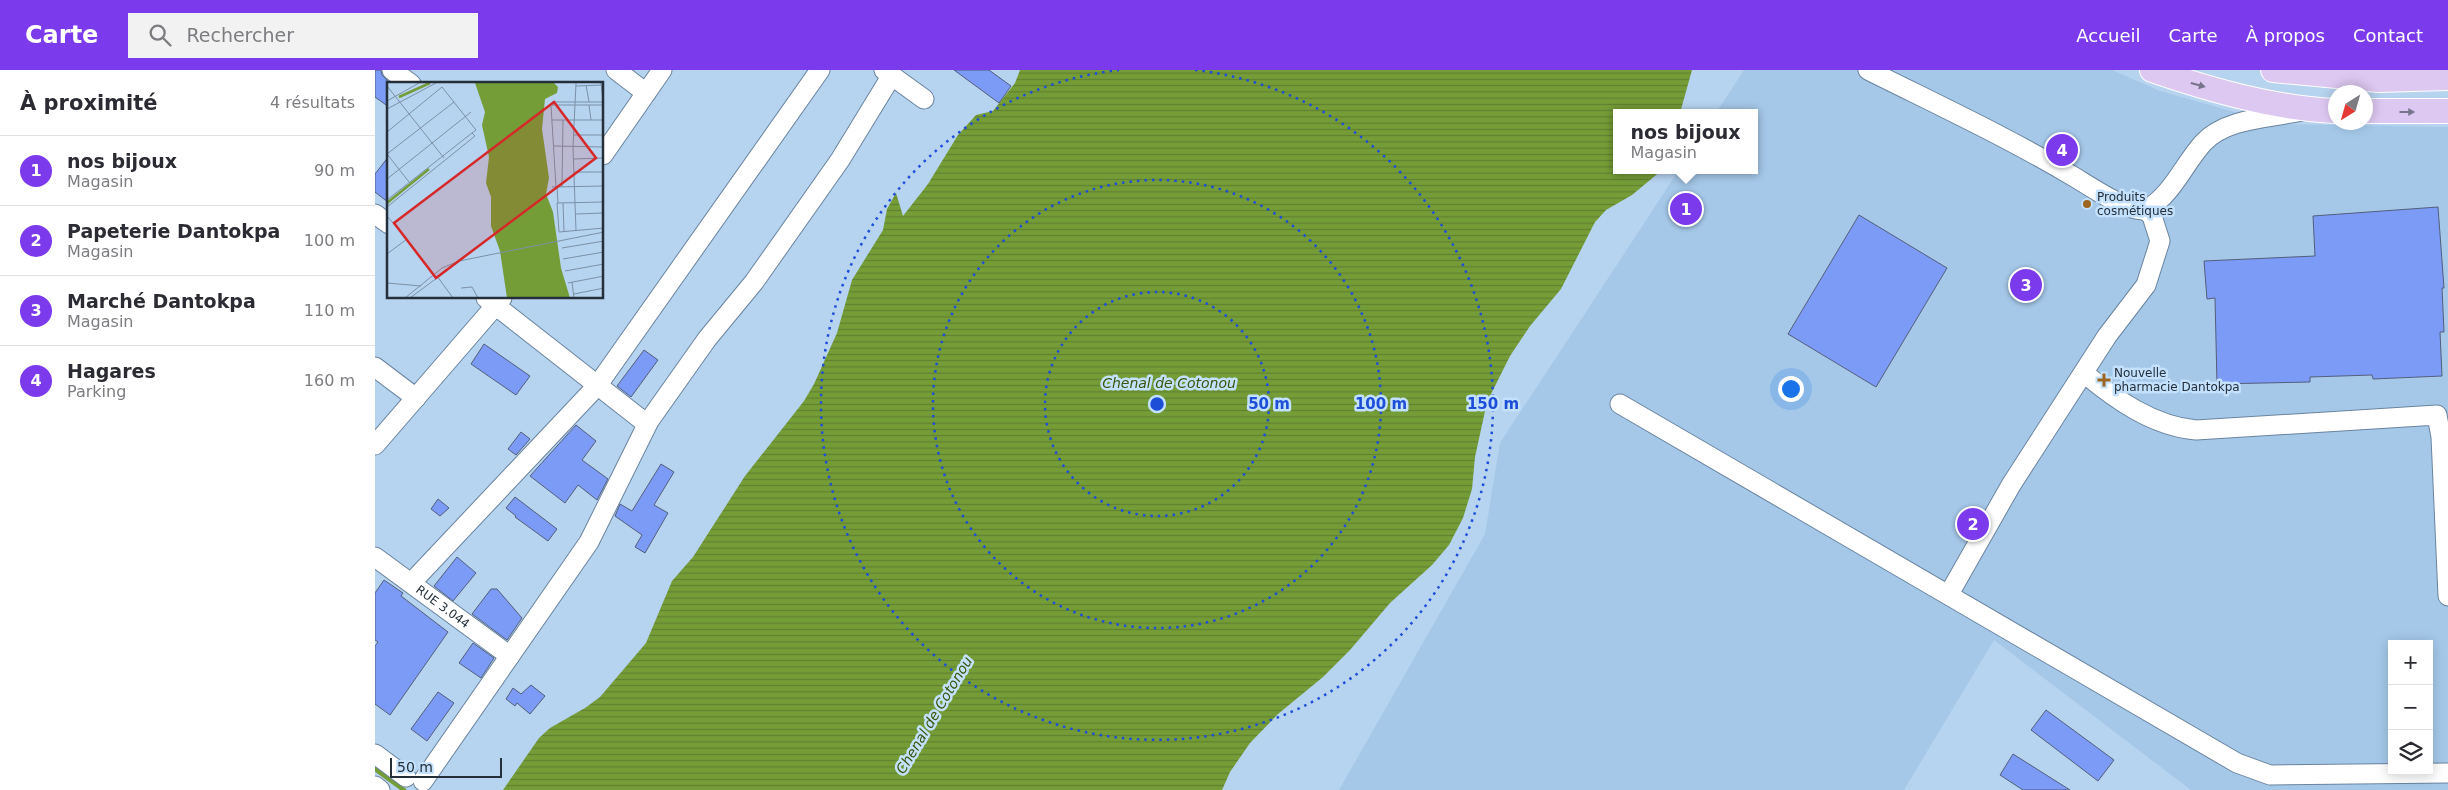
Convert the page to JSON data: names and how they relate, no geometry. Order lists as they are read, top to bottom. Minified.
{"streets":{"street":["RUE 3.044"]},"water":["Chenal de Cotonou"],"places":{"other":["Produits cosmétiques"],"health":["Nouvelle pharmacie Dantokpa"]},"scale_bar":"50 m","north":"bottom left","page":{"header":"Carte","search":"Rechercher","nav":["Accueil","Carte","À propos","Contact"],"heading":["À proximité","4 résultats"],"popup":["nos bijoux","Magasin"],"pins":["4","1","3","2"],"list":[{"mark":"1","name":"nos bijoux","note":"Magasin","value":"90 m"},{"mark":"2","name":"Papeterie Dantokpa","note":"Magasin","value":"100 m"},{"mark":"3","name":"Marché Dantokpa","note":"Magasin","value":"110 m"},{"mark":"4","name":"Hagares","note":"Parking","value":"160 m"}],"map_buttons":["+","−"],"scale":"50 m"},"rings":["50 m","100 m","150 m"]}
